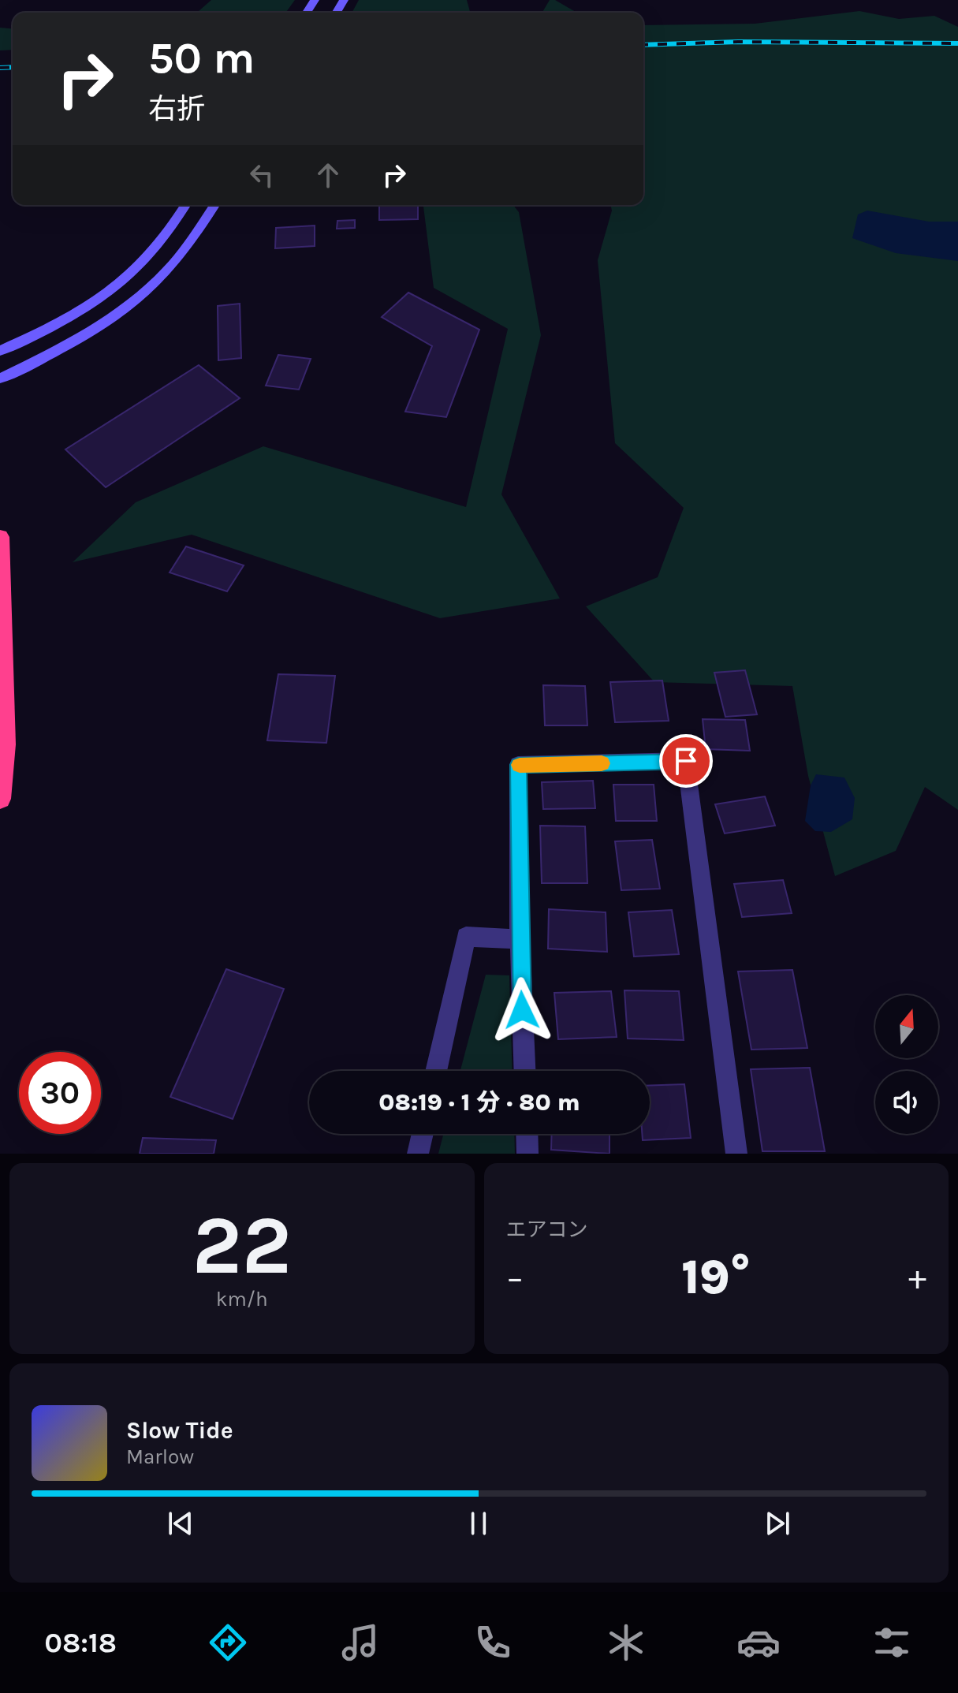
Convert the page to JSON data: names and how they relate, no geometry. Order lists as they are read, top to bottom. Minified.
{"north":"top","page":{"turn":["50 m","右折"],"limit":"30","trip":"08:19 · 1 分 · 80 m","tile":[["22","km/h"],"エアコン"],"heat":["−","19°","+"],"song":["Slow Tide","Marlow"],"tabs":"08:18"}}
